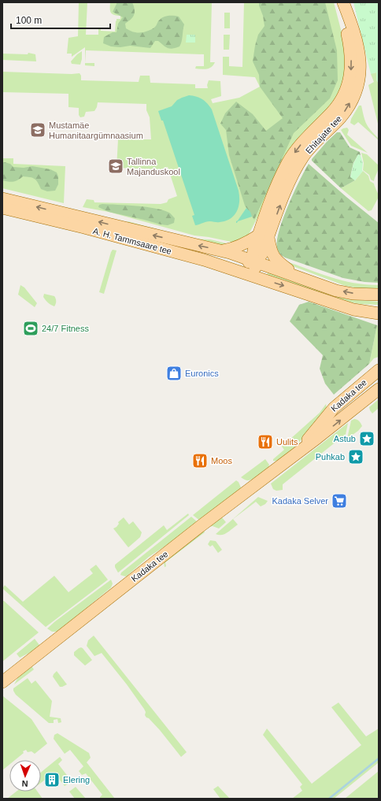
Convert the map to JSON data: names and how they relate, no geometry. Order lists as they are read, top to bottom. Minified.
{"streets":{"main road":["Ehitajate tee","A. H. Tammsaare tee","Kadaka tee"]},"crossings":[["Ehitajate tee","A. H. Tammsaare tee"]],"places":{"school or university":["Mustamäe Humanitaargümnaasium","Tallinna Majanduskool"],"sports":["24/7 Fitness"],"shop":["Euronics"],"place":["Astub","Puhkab"],"restaurant":["Uulits","Moos"],"supermarket":["Kadaka Selver"],"building":["Elering"]},"scale_bar":"100 m","north":"bottom"}
